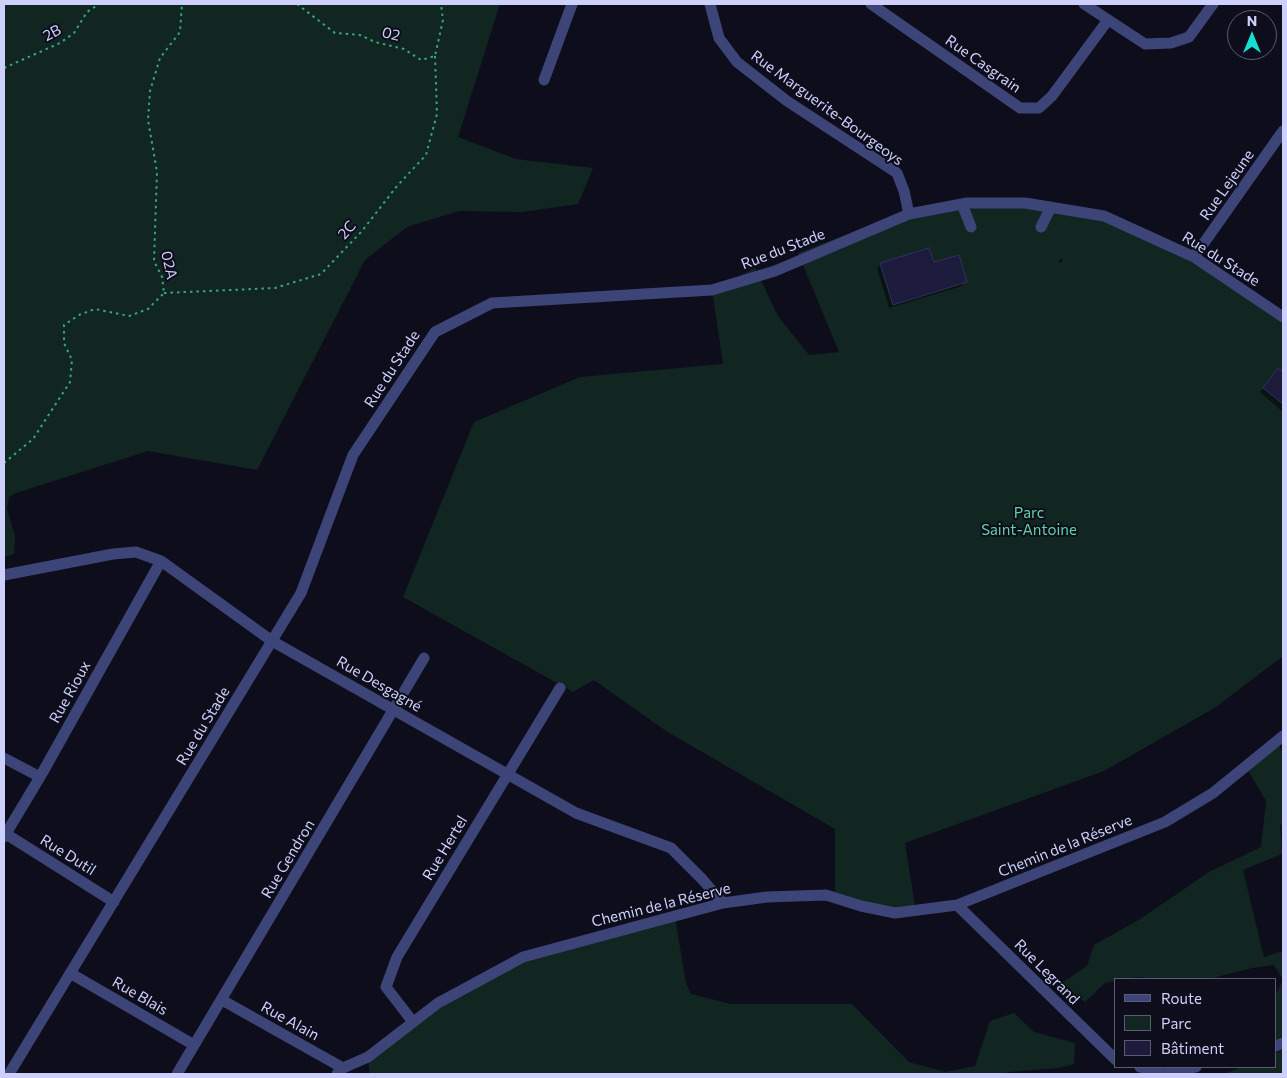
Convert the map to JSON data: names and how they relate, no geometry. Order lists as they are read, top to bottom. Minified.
{"streets":{"street":["Rue Casgrain","Rue Marguerite-Bourgeoys","Rue Lejeune","Rue du Stade","Rue Desgagné","Rue Rioux","Chemin de la Réserve","Rue Hertel","Rue Dutil","Rue Gendron","Rue Legrand","Rue Blais","Rue Alain"],"path":["2B","02","2C","02A"]},"crossings":[["02","2C"],["Rue Marguerite-Bourgeoys","Rue du Stade"],["Rue Lejeune","Rue du Stade"],["2C","02A"],["Rue du Stade","Rue Desgagné"],["Rue du Stade","Rue Dutil"],["Rue du Stade","Rue Blais"],["Rue Desgagné","Rue Rioux"],["Rue Desgagné","Chemin de la Réserve"],["Rue Desgagné","Rue Hertel"],["Rue Desgagné","Rue Gendron"],["Rue Rioux","Rue Dutil"],["Chemin de la Réserve","Rue Hertel"],["Chemin de la Réserve","Rue Legrand"],["Chemin de la Réserve","Rue Alain"],["Rue Gendron","Rue Blais"],["Rue Gendron","Rue Alain"]],"parks":["Parc Saint-Antoine"],"legend":["Route","Parc","Bâtiment"],"north":"top"}
